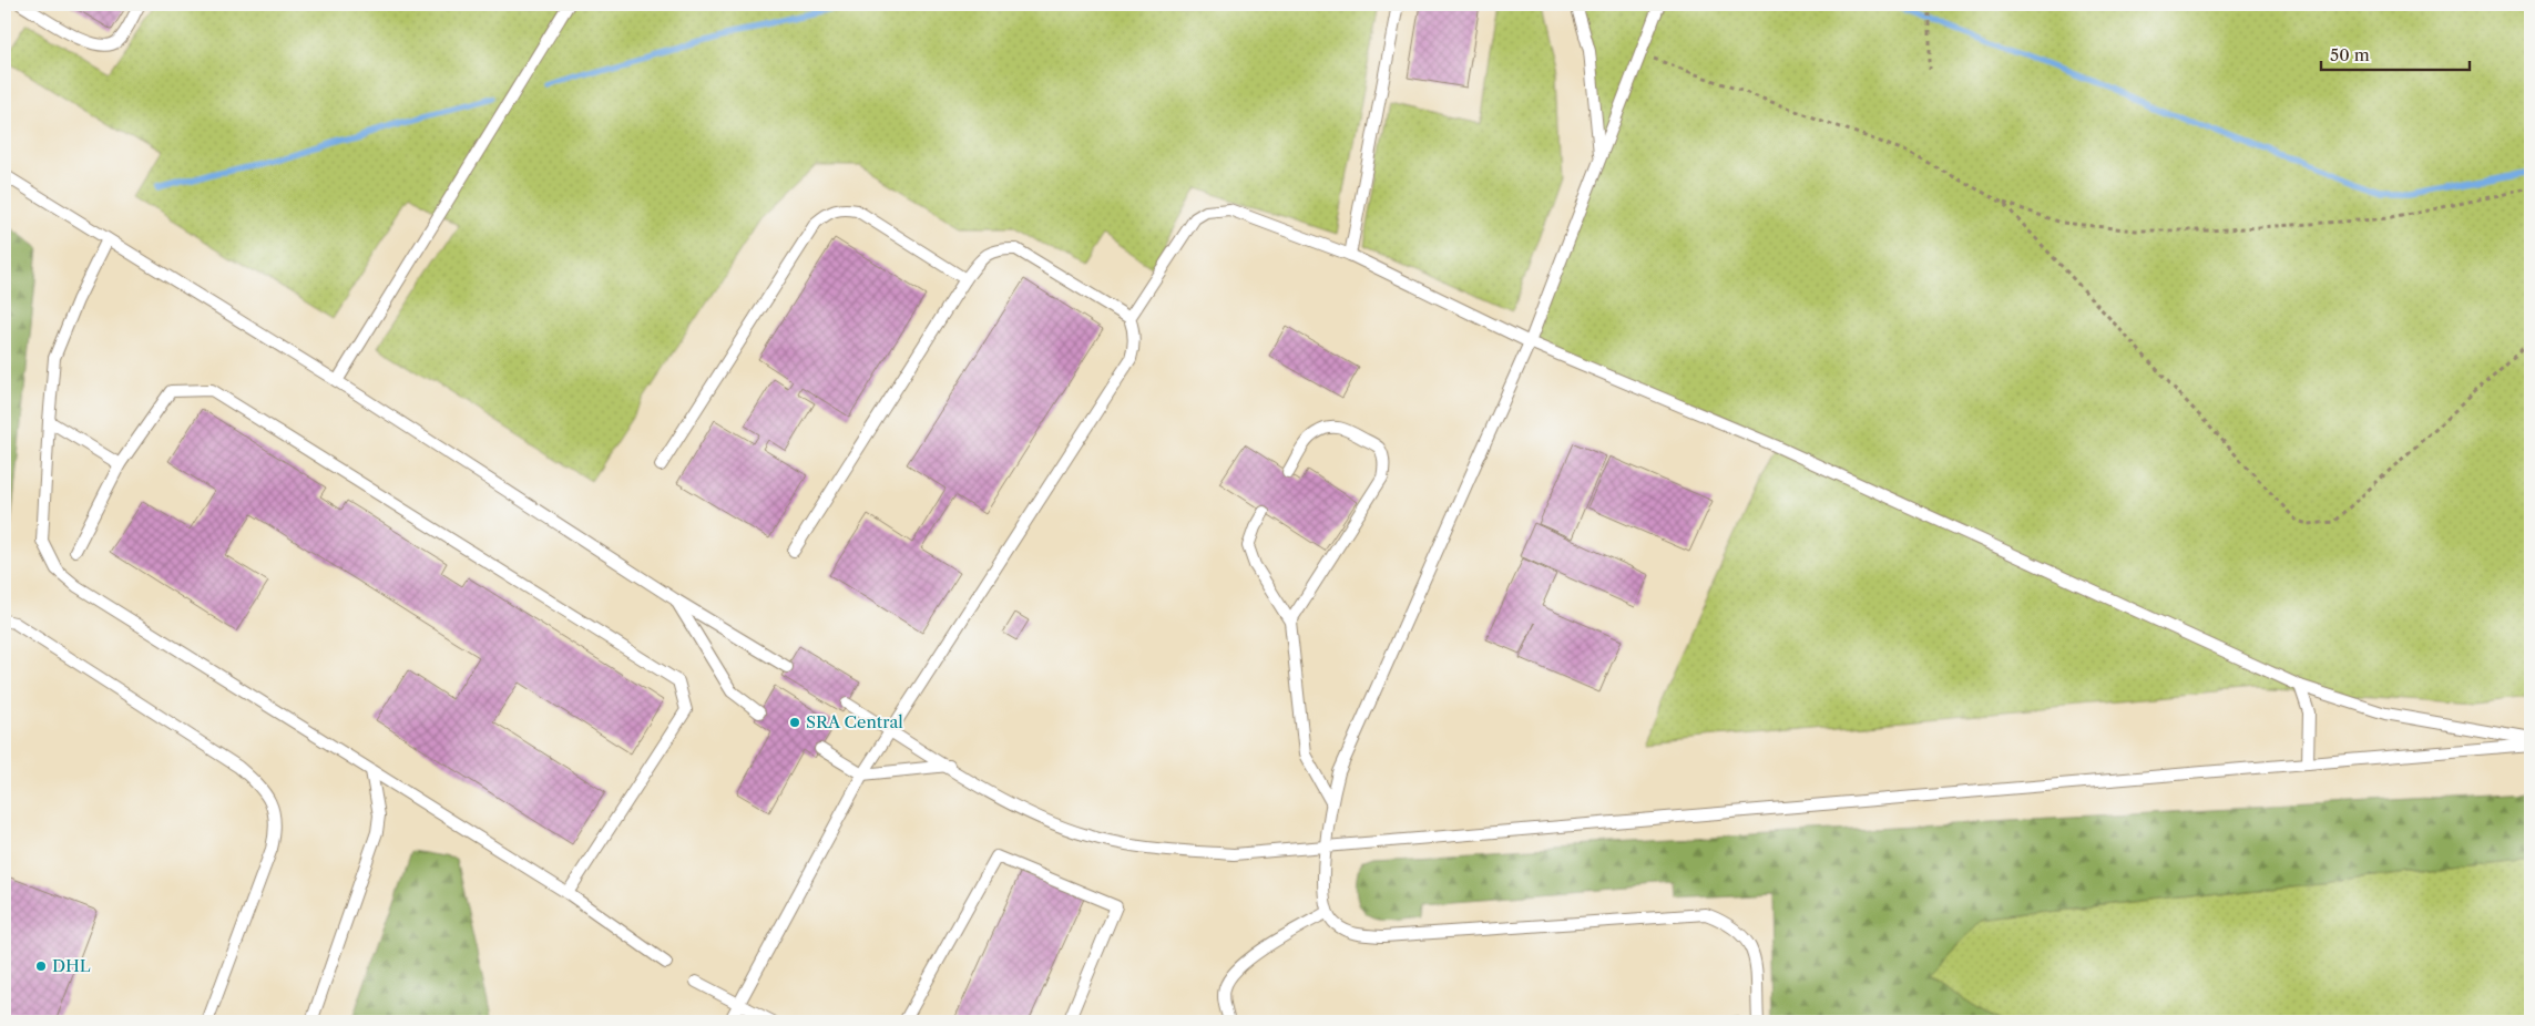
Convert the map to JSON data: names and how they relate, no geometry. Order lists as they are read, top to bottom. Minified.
{"places":["SRA Central","DHL"],"scale_bar":"50 m"}
